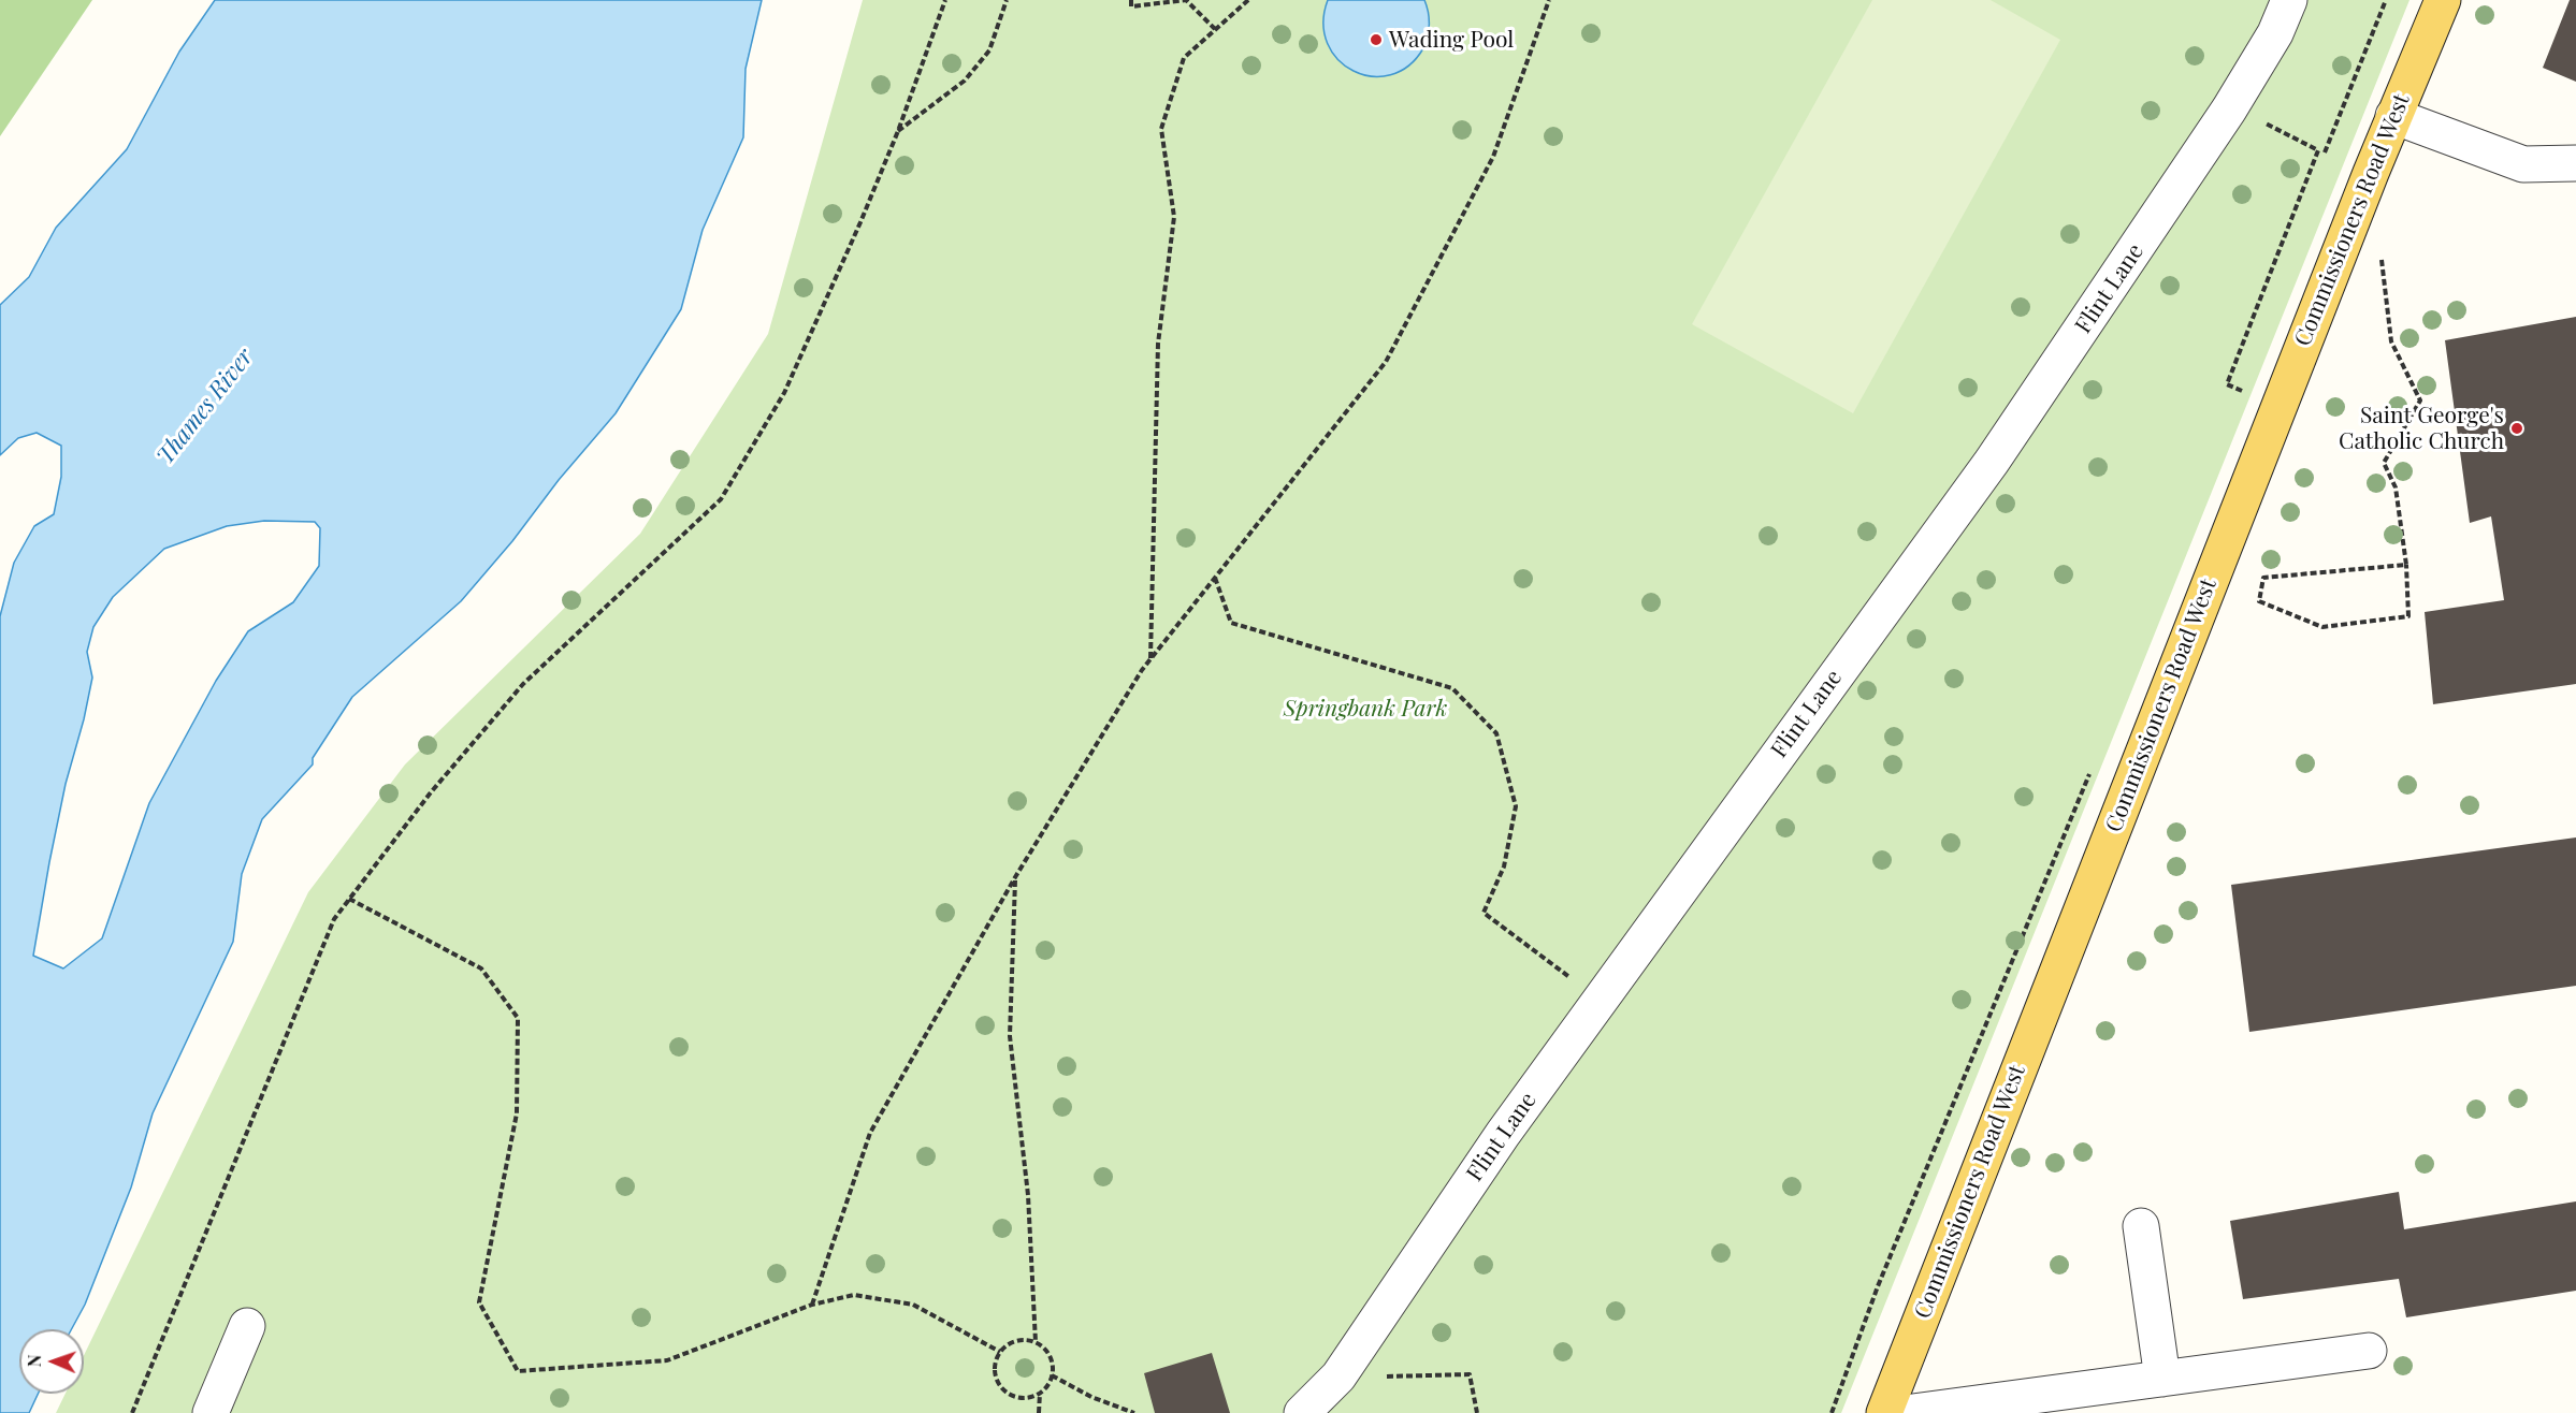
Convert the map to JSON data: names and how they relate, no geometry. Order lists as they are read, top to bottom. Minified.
{"streets":{"main road":["Commissioners Road West"],"street":["Flint Lane"]},"water":["Thames River"],"parks":["Springbank Park"],"places":["Wading Pool","Saint George's Catholic Church"],"north":"left"}
